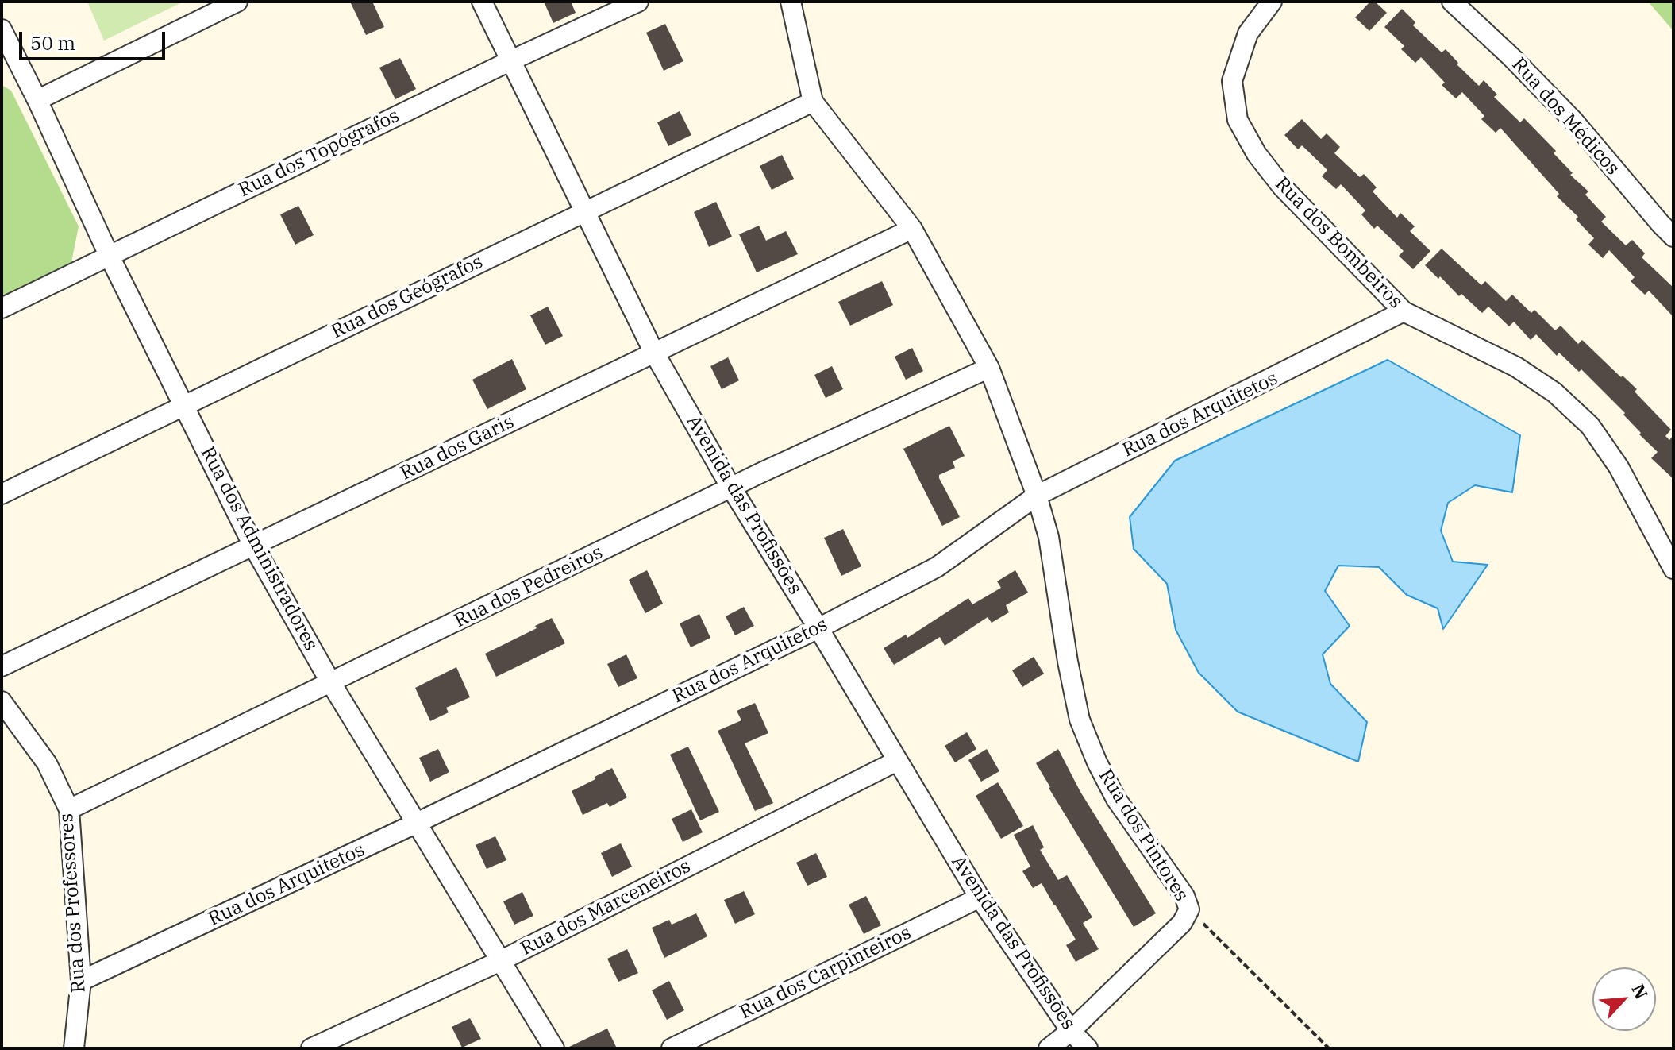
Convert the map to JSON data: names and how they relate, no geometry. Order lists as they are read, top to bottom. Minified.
{"streets":{"street":["Rua dos Médicos","Rua dos Topógrafos","Rua dos Bombeiros","Rua dos Geógrafos","Rua dos Arquitetos","Rua dos Garis","Avenida das Profissões","Rua dos Administradores","Rua dos Pedreiros","Rua dos Pintores","Rua dos Professores","Rua dos Marceneiros","Rua dos Carpinteiros"]},"crossings":[["Rua dos Topógrafos","Avenida das Profissões"],["Rua dos Topógrafos","Rua dos Administradores"],["Rua dos Bombeiros","Rua dos Arquitetos"],["Rua dos Geógrafos","Avenida das Profissões"],["Rua dos Geógrafos","Rua dos Administradores"],["Rua dos Geógrafos","Rua dos Pintores"],["Rua dos Arquitetos","Avenida das Profissões"],["Rua dos Arquitetos","Rua dos Administradores"],["Rua dos Arquitetos","Rua dos Pintores"],["Rua dos Arquitetos","Rua dos Professores"],["Rua dos Garis","Avenida das Profissões"],["Rua dos Garis","Rua dos Administradores"],["Rua dos Garis","Rua dos Pintores"],["Avenida das Profissões","Rua dos Pedreiros"],["Avenida das Profissões","Rua dos Pintores"],["Avenida das Profissões","Rua dos Marceneiros"],["Avenida das Profissões","Rua dos Carpinteiros"],["Rua dos Administradores","Rua dos Pedreiros"],["Rua dos Administradores","Rua dos Marceneiros"],["Rua dos Pedreiros","Rua dos Pintores"],["Rua dos Pedreiros","Rua dos Professores"]],"scale_bar":"50 m","north":"top right"}
